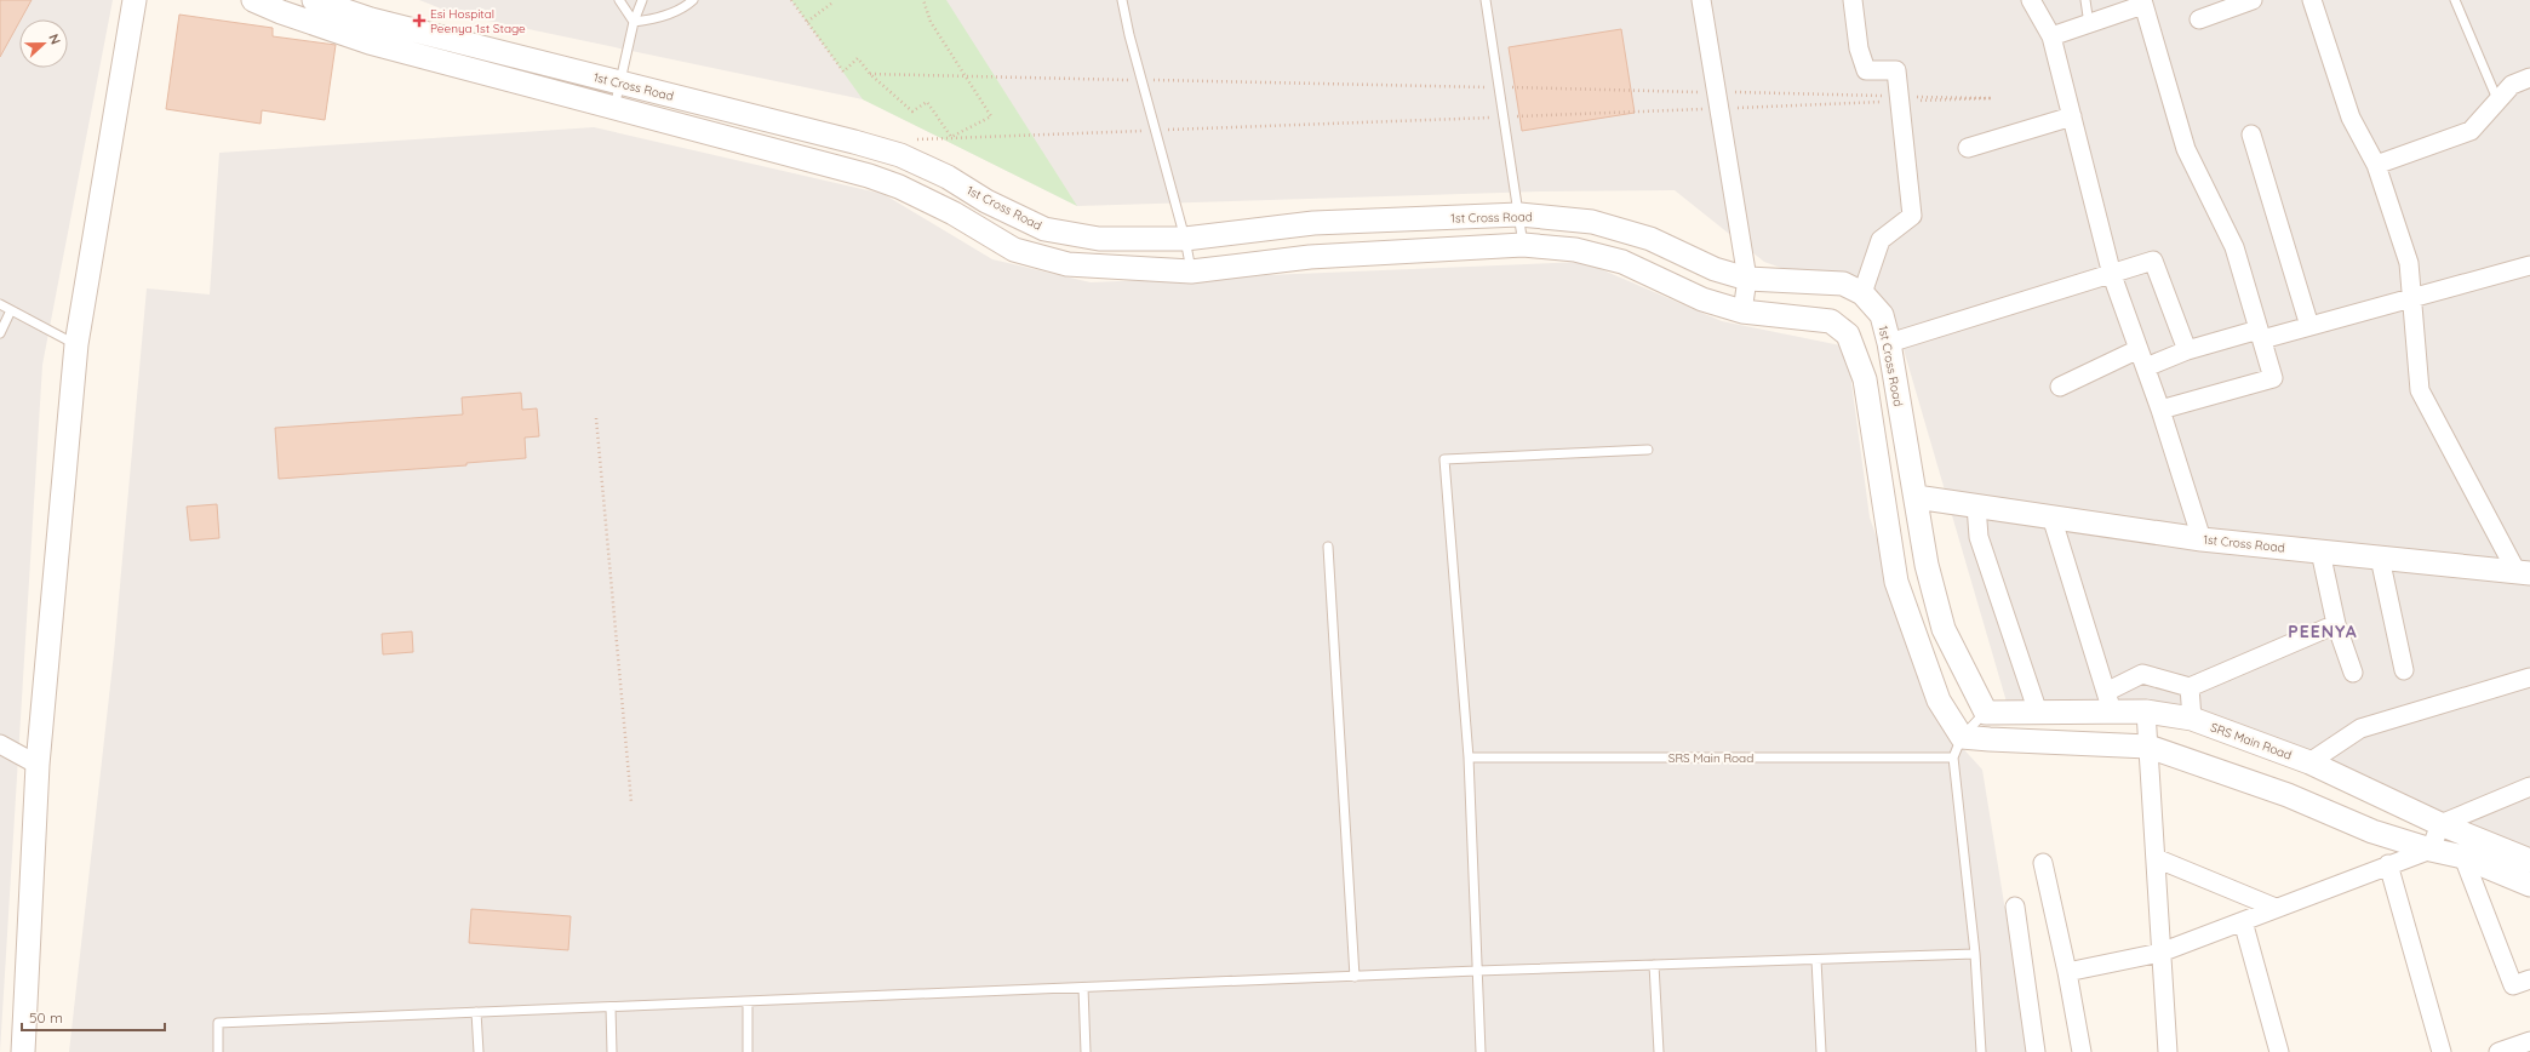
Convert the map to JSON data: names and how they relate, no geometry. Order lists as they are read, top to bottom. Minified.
{"streets":{"street":["1st Cross Road","SRS Main Road"]},"districts":["PEENYA"],"places":{"health":["Esi Hospital Peenya 1st Stage"]},"scale_bar":"50 m","north":"right"}
